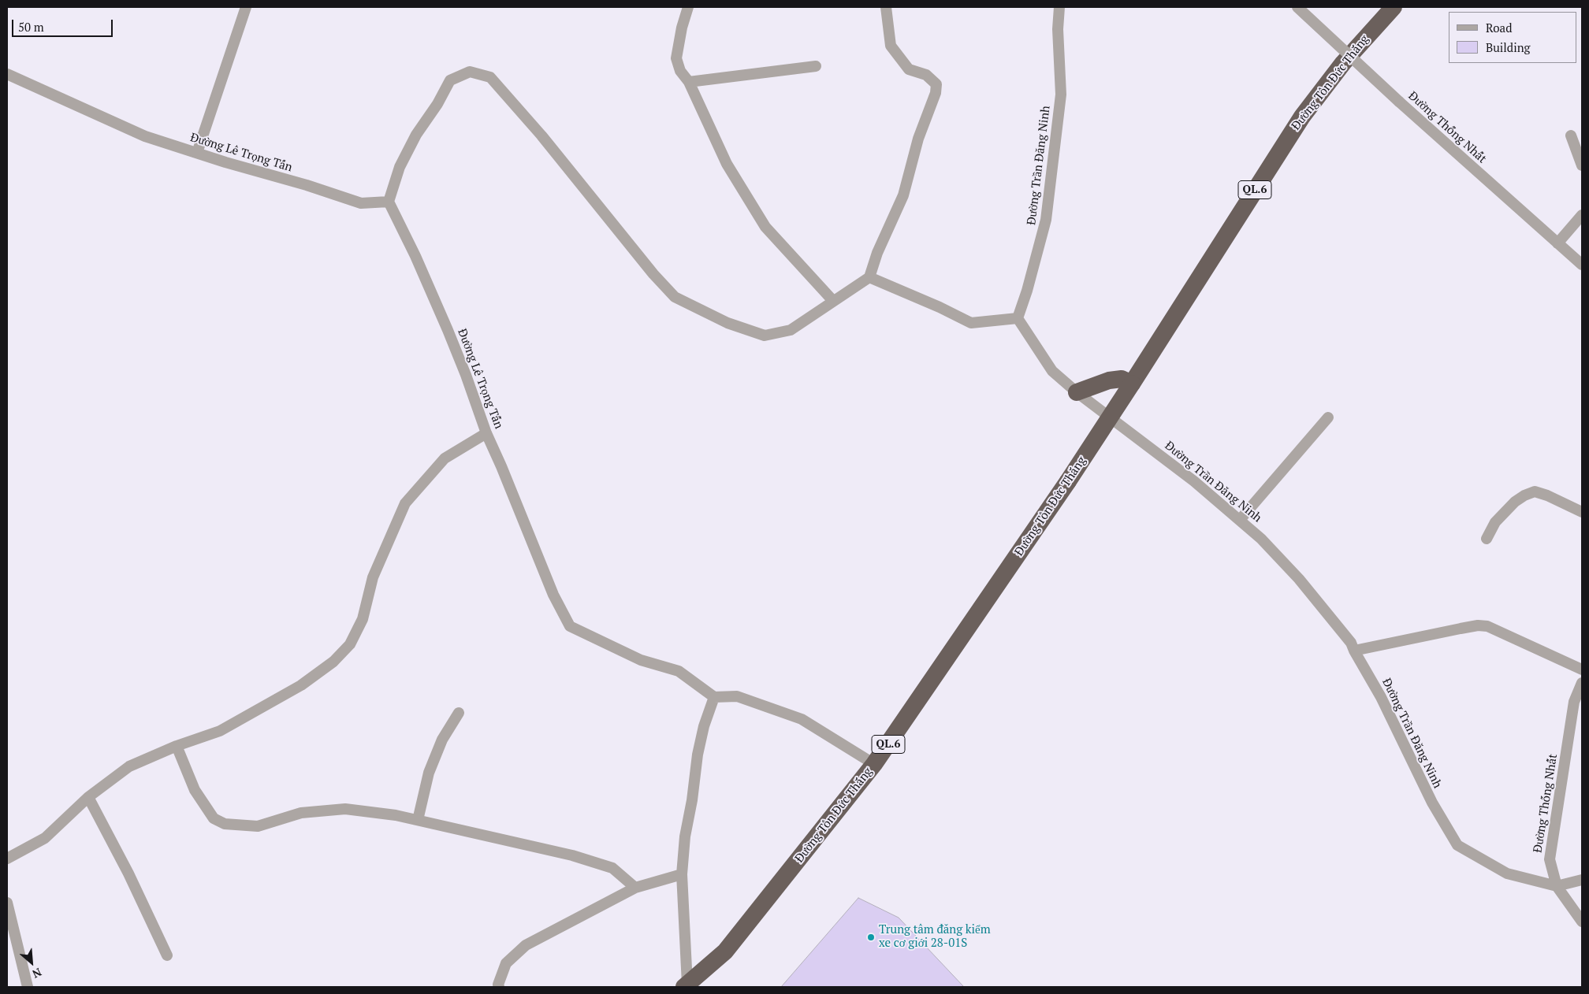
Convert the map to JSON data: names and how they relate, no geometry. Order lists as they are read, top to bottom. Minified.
{"streets":{"highway":["Đường Tôn Đức Thắng","QL.6"],"street":["Đường Thống Nhất","Đường Lê Trọng Tấn","Đường Trần Đăng Ninh"]},"crossings":[["Đường Thống Nhất","Đường Trần Đăng Ninh"]],"places":["Trung tâm đăng kiểm xe cơ giới 28-01S"],"legend":["Road","Building"],"scale_bar":"50 m","north":"bottom right"}
